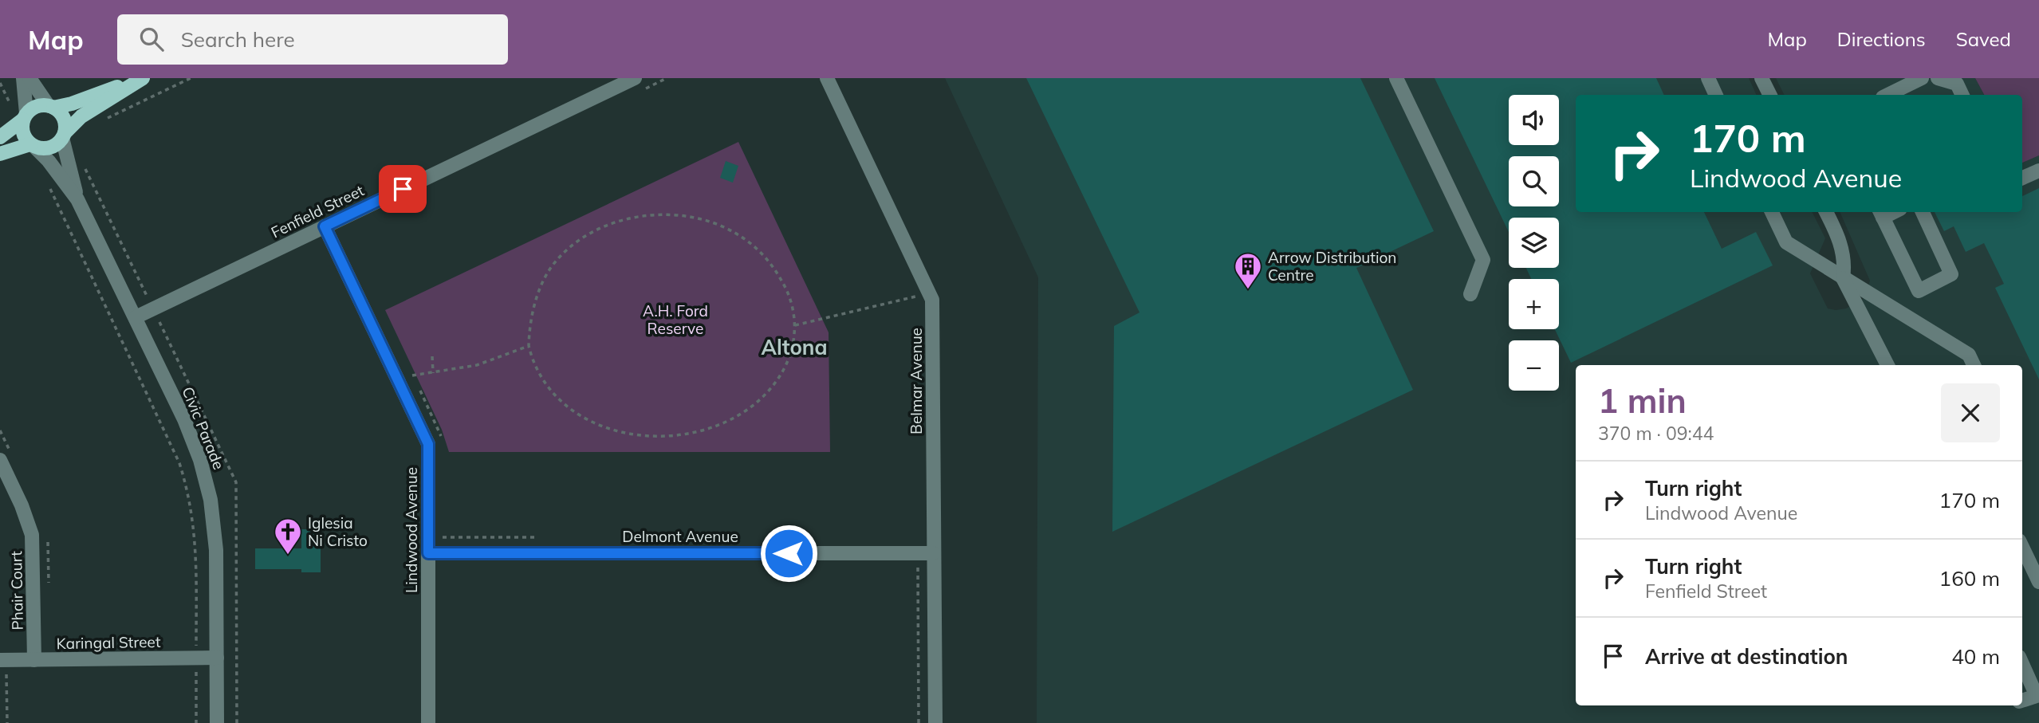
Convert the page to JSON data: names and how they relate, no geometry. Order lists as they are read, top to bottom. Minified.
{"streets":{"street":["Fenfield Street","Belmar Avenue","Civic Parade","Lindwood Avenue","Delmont Avenue","Phair Court","Karingal Street"]},"crossings":[["Fenfield Street","Civic Parade"],["Fenfield Street","Lindwood Avenue"],["Belmar Avenue","Delmont Avenue"],["Civic Parade","Karingal Street"],["Lindwood Avenue","Delmont Avenue"],["Phair Court","Karingal Street"]],"districts":["Altona"],"parks":["A.H. Ford Reserve"],"places":{"building":["Arrow Distribution Centre"],"church":["Iglesia Ni Cristo"]},"page":{"header":"Map","search":"Search here","nav":["Map","Directions","Saved"],"map_buttons":["+","−"],"turn":["170 m","Lindwood Avenue"],"heading":["1 min","370 m · 09:44"],"list":[{"name":"Turn right","note":"Lindwood Avenue","value":"170 m"},{"name":"Turn right","note":"Fenfield Street","value":"160 m"},{"name":"Arrive at destination","value":"40 m"}]}}
